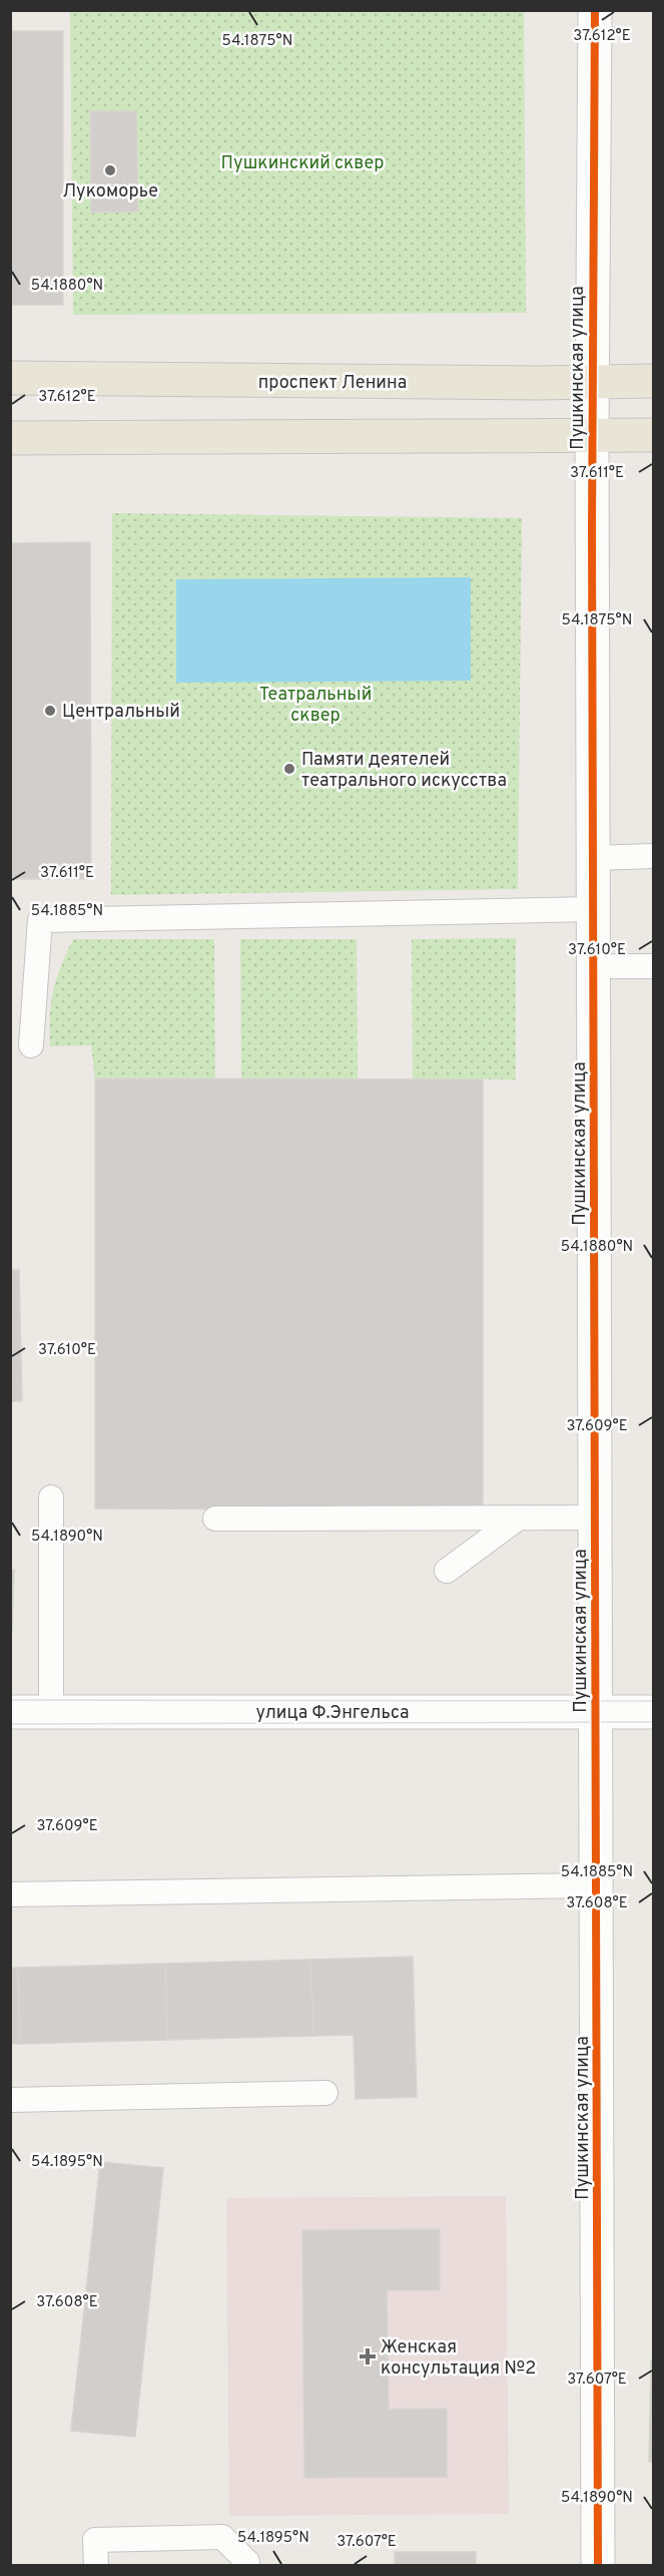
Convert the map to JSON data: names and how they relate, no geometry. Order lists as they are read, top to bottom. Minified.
{"streets":{"main road":["проспект Ленина"],"street":["Пушкинская улица","улица Ф.Энгельса"]},"crossings":[["Пушкинская улица","проспект Ленина"],["Пушкинская улица","улица Ф.Энгельса"]],"parks":["Пушкинский сквер","Театральный сквер"],"places":{"other":["Лукоморье","Центральный","Памяти деятелей театрального искусства"],"health":["Женская консультация №2"]},"coordinates":["37.612°E","54.1875°N","54.1880°N","37.611°E","54.1885°N","37.610°E","37.609°E","54.1890°N","37.608°E","54.1895°N","37.607°E"]}
